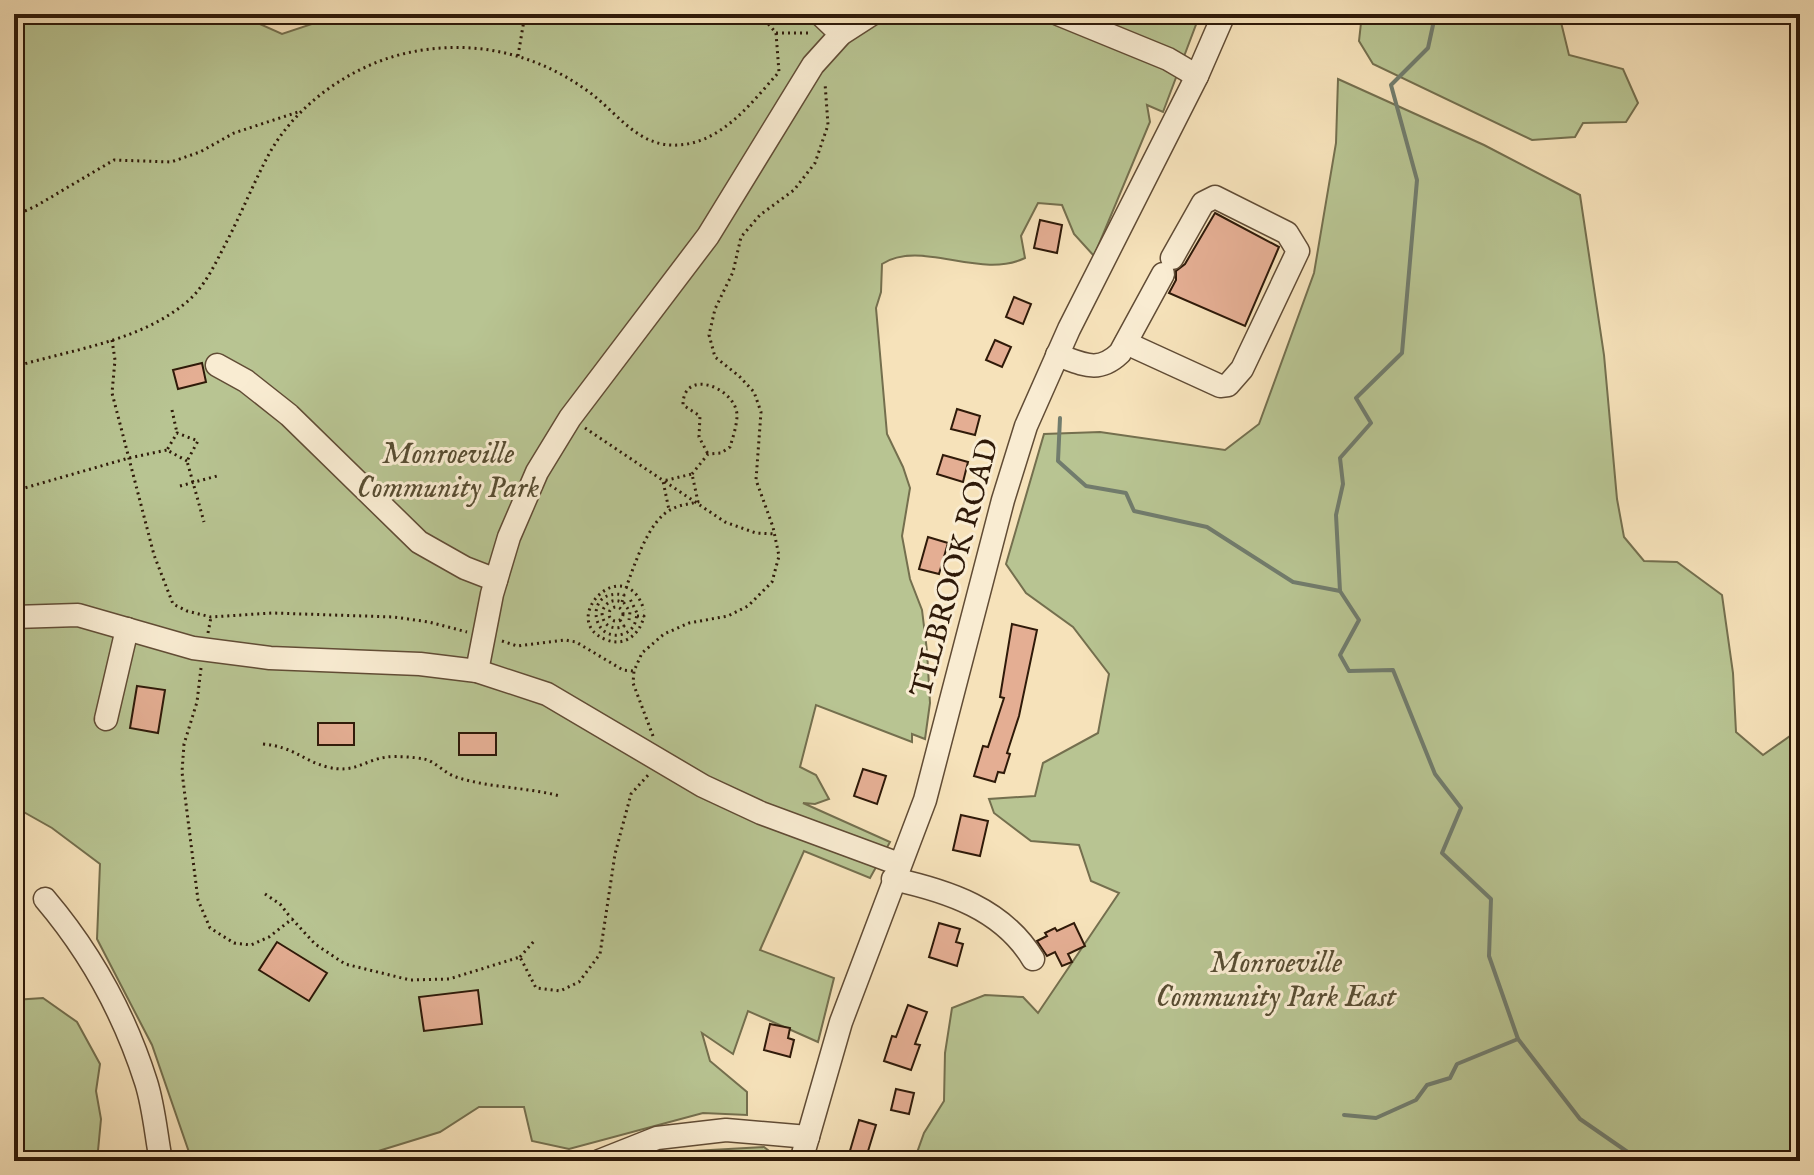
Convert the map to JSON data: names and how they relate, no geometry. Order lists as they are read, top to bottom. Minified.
{"streets":{"street":["TILBROOK ROAD"]},"parks":["Monroeville Community Park","Monroeville Community Park East"]}
